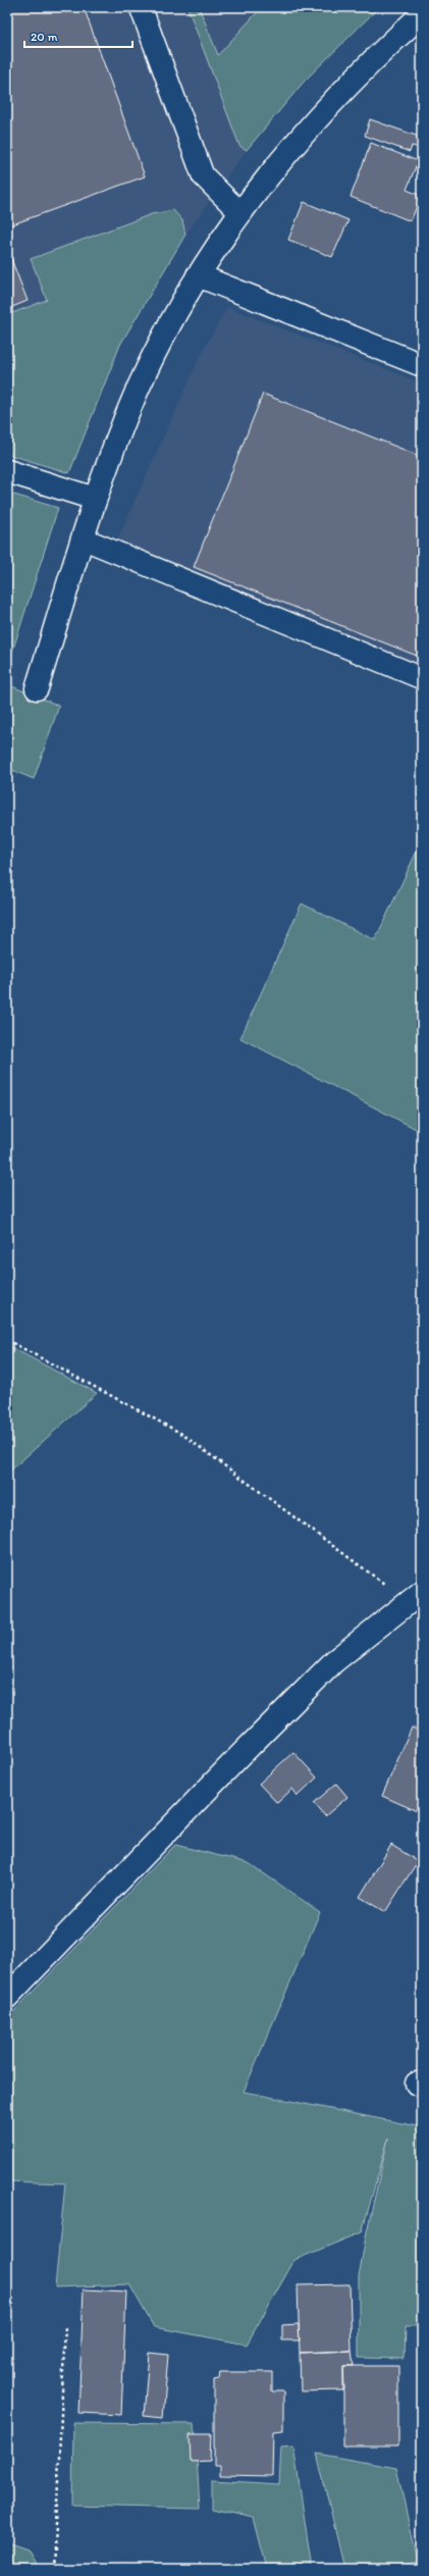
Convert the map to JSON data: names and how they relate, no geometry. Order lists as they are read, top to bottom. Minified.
{"scale_bar":"20 m"}
